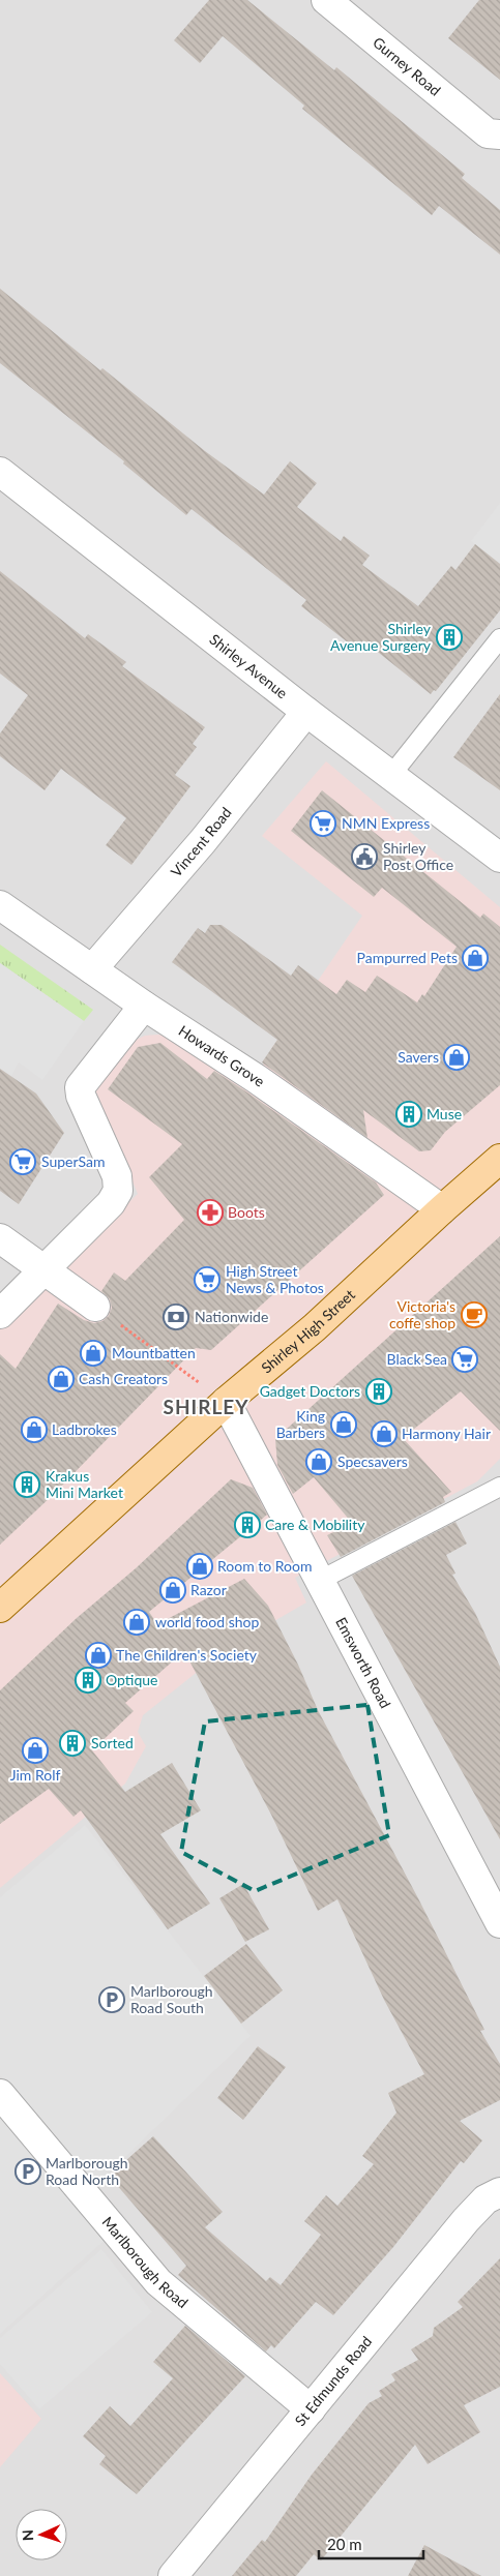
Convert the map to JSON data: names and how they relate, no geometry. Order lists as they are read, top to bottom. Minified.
{"streets":{"main road":["Shirley High Street"],"street":["Gurney Road","Shirley Avenue","Vincent Road","Howards Grove","Emsworth Road","Marlborough Road","St Edmunds Road"]},"crossings":[["Shirley Avenue","Vincent Road"],["Vincent Road","Howards Grove"],["Howards Grove","Shirley High Street"],["Shirley High Street","Emsworth Road"],["Marlborough Road","St Edmunds Road"]],"districts":["SHIRLEY"],"places":{"building":["Shirley Avenue Surgery","Muse","Gadget Doctors","Krakus Mini Market","Care & Mobility","Optique","Sorted"],"supermarket":["NMN Express","SuperSam","High Street News & Photos","Black Sea"],"public building":["Shirley Post Office"],"shop":["Pampurred Pets","Savers","Mountbatten","Cash Creators","King Barbers","Ladbrokes","Harmony Hair","Specsavers","Room to Room","Razor","world food shop","The Children's Society","Jim Rolf"],"pharmacy":["Boots"],"cafe":["Victoria's coffe shop"],"bank":["Nationwide"],"parking":["Marlborough Road South","Marlborough Road North"]},"scale_bar":"20 m","north":"left"}
